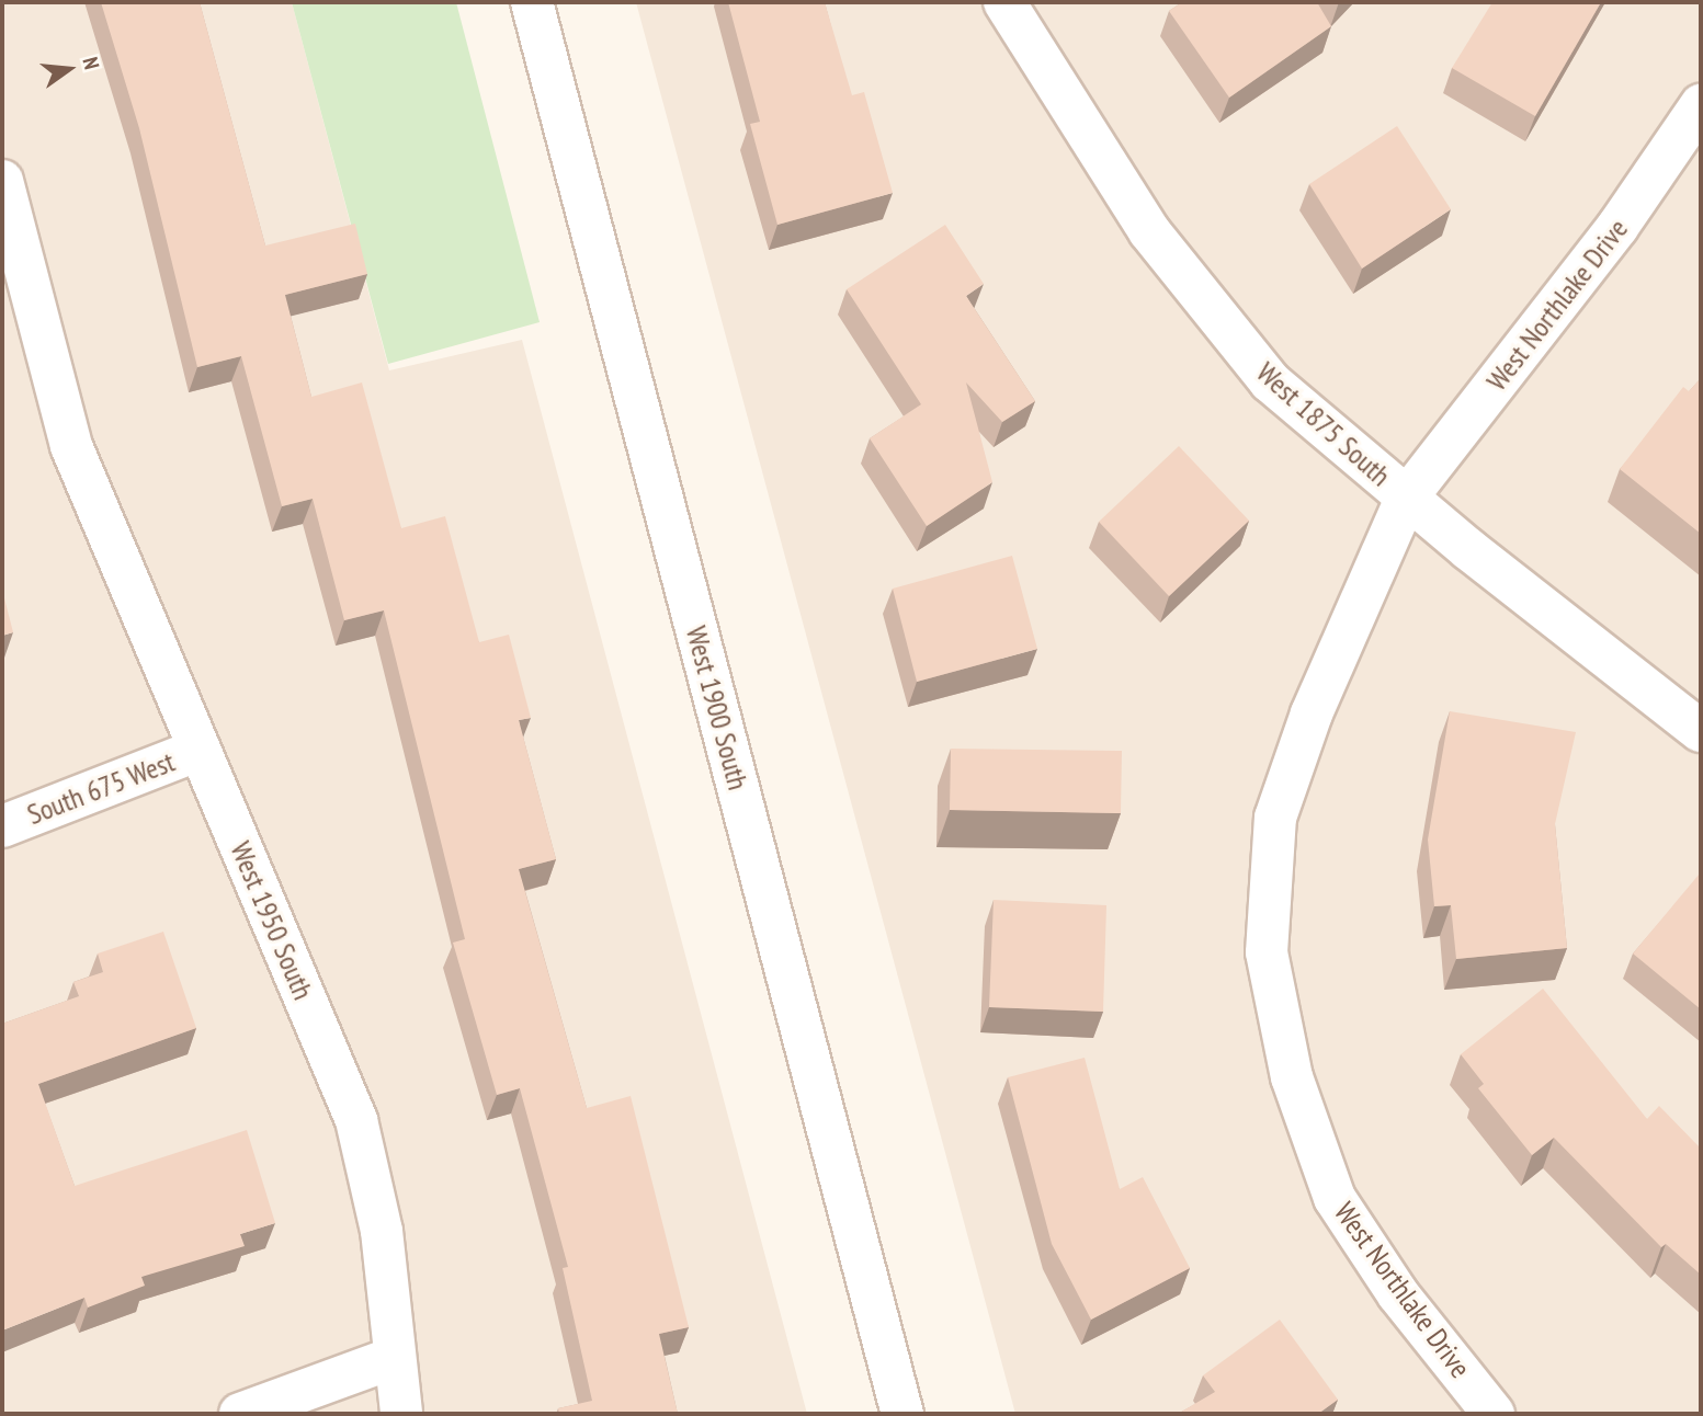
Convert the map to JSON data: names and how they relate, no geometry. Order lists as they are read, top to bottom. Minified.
{"streets":{"street":["West Northlake Drive","West 1875 South","West 1900 South","South 675 West","West 1950 South"]},"crossings":[["West Northlake Drive","West 1875 South"],["South 675 West","West 1950 South"]],"north":"right"}
